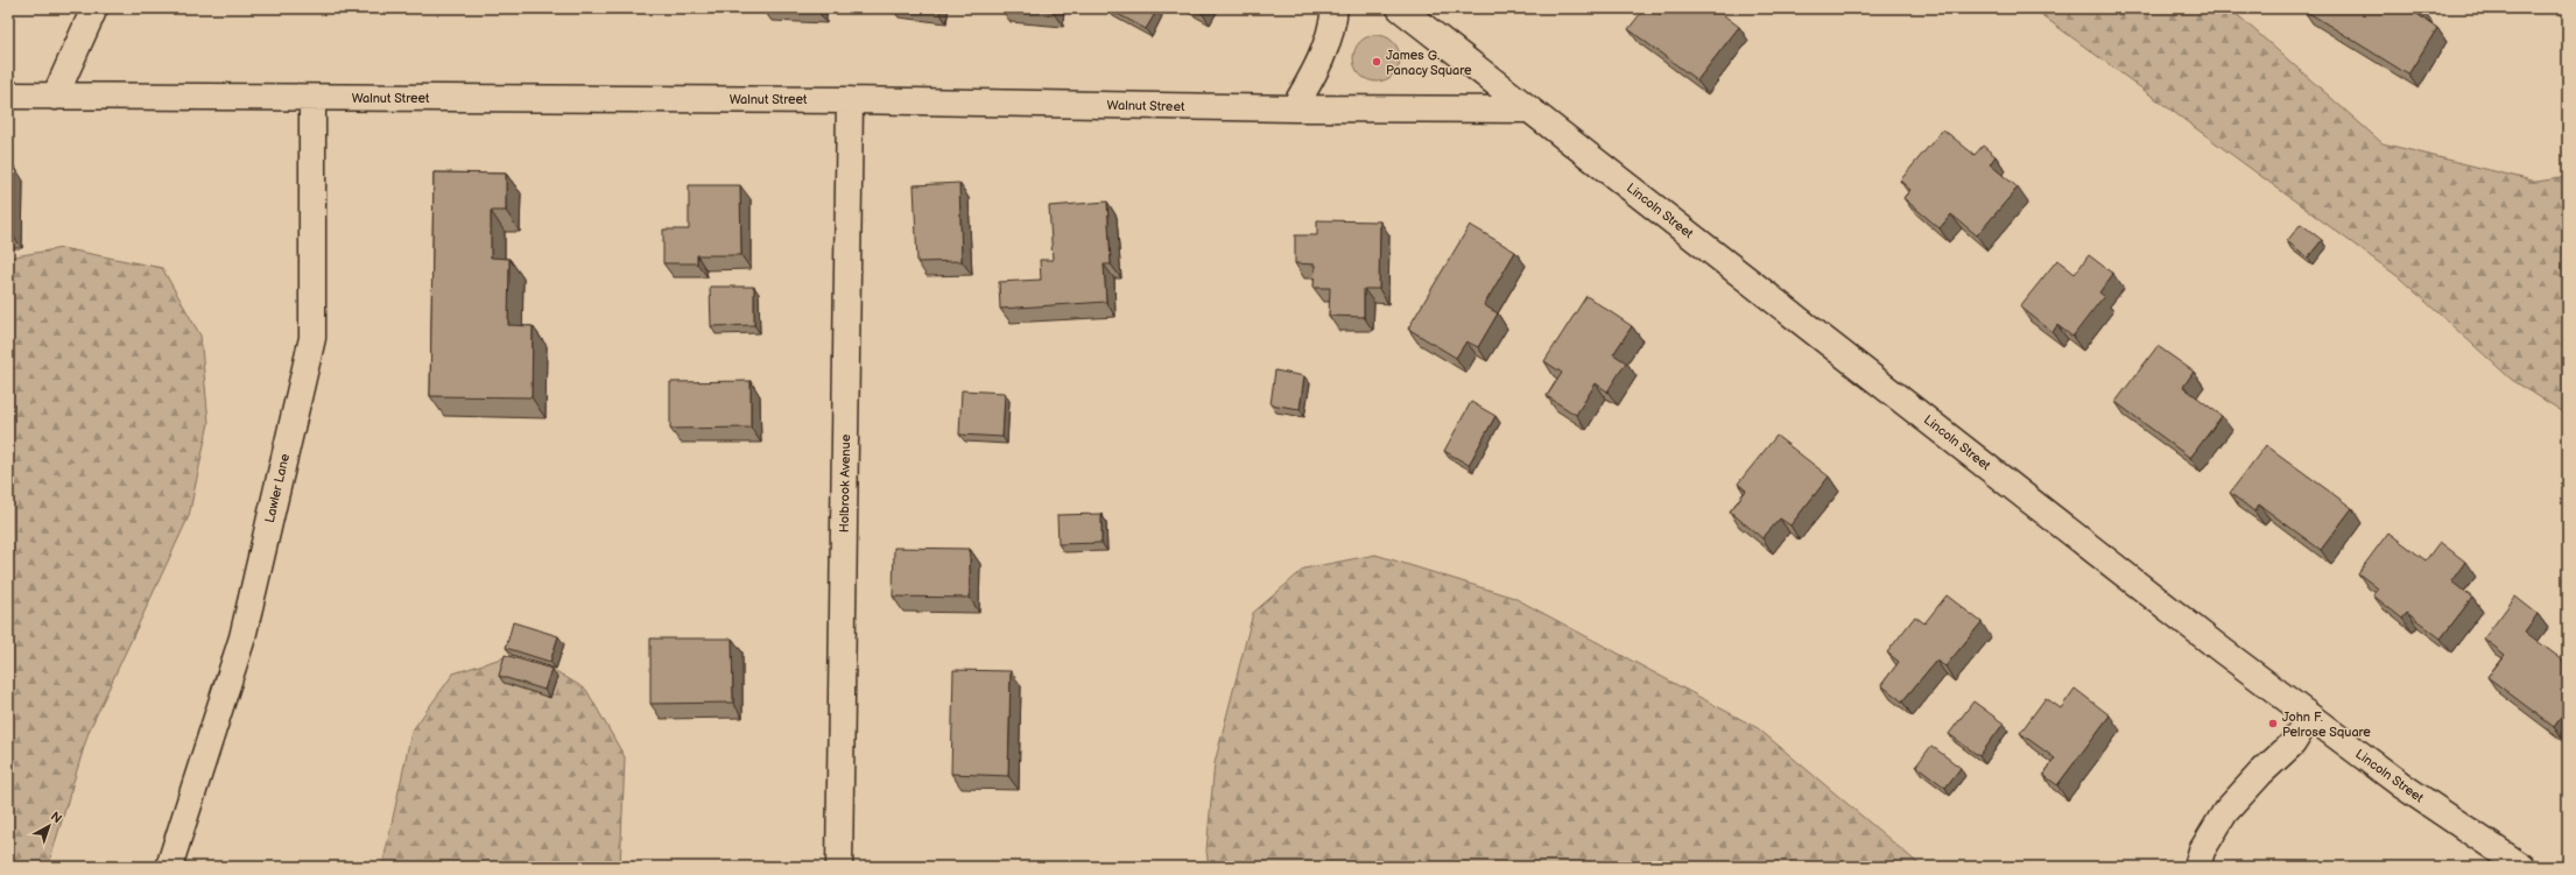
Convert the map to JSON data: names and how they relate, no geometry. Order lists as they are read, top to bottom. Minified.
{"streets":{"street":["Walnut Street","Lincoln Street","Holbrook Avenue","Lawler Lane"]},"crossings":[["Walnut Street","Lincoln Street"],["Walnut Street","Holbrook Avenue"],["Walnut Street","Lawler Lane"]],"places":["James G. Panacy Square","John F. Pelrose Square"],"north":"top right"}
